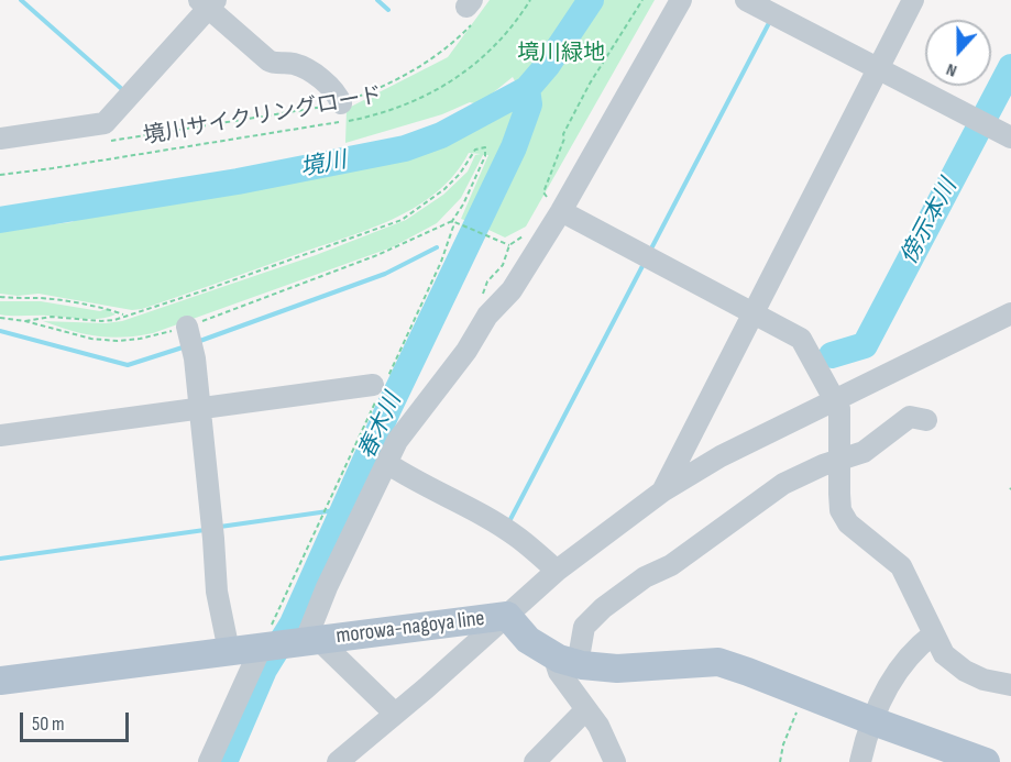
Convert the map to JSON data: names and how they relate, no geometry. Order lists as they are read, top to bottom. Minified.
{"streets":{"main road":["morowa-nagoya line"],"path":["境川サイクリングロード"]},"water":["境川","傍示本川","春木川"],"parks":["境川緑地"],"scale_bar":"50 m","north":"bottom"}
